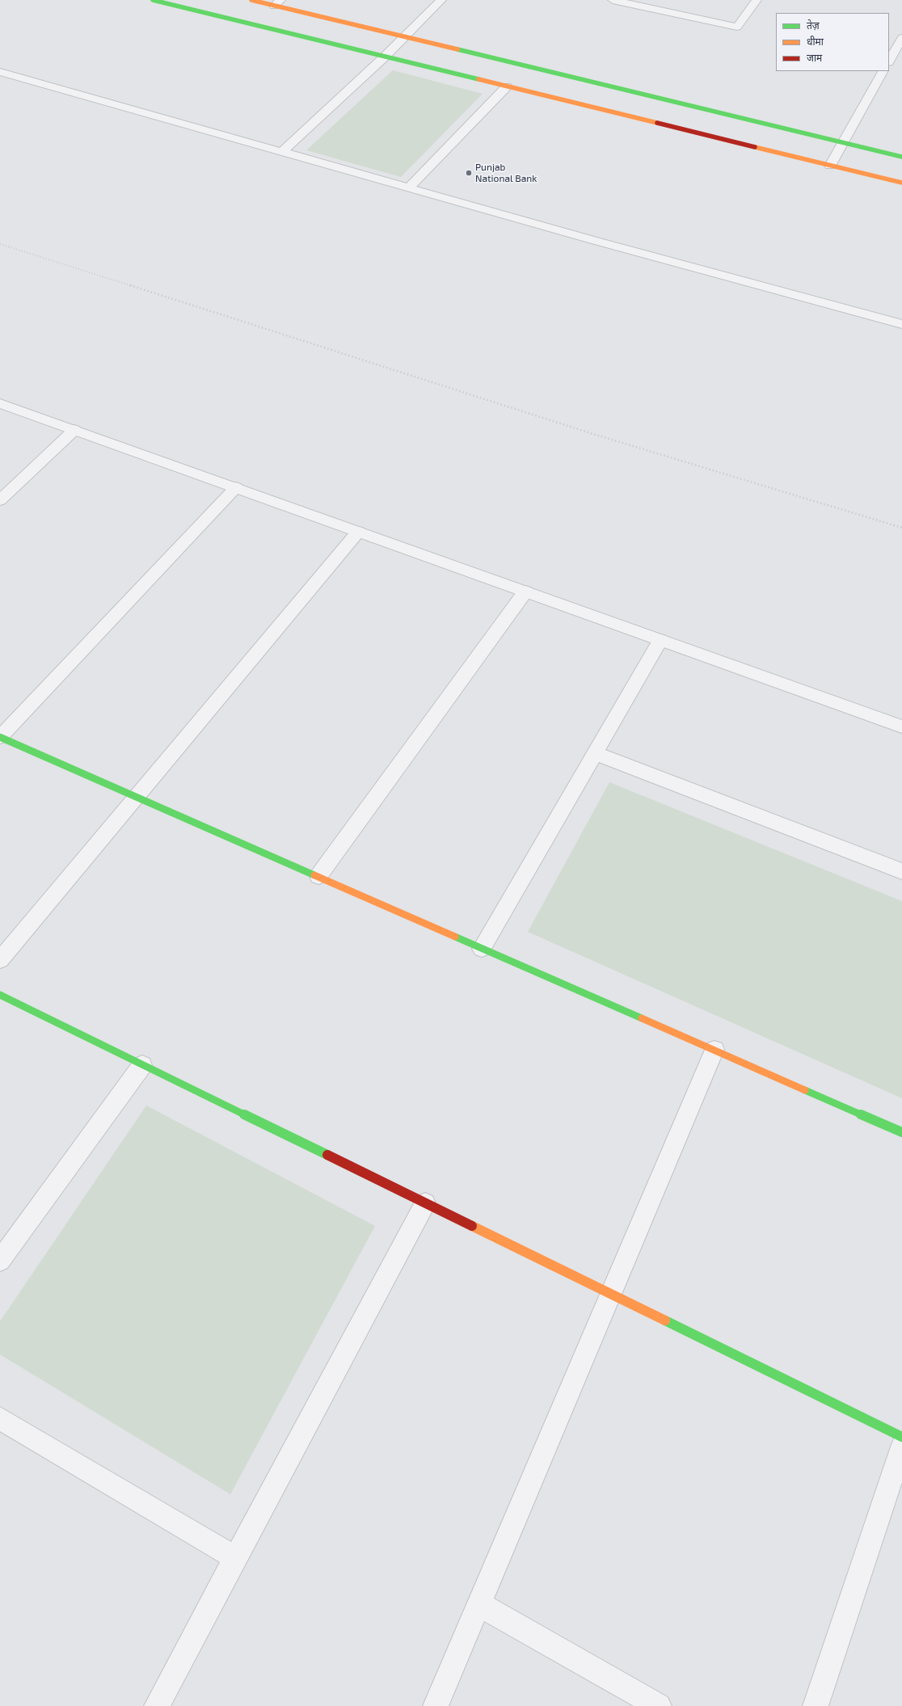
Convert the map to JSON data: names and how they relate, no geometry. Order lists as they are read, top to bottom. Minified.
{"places":["Punjab National Bank"],"legend":["तेज़","धीमा","जाम"]}
